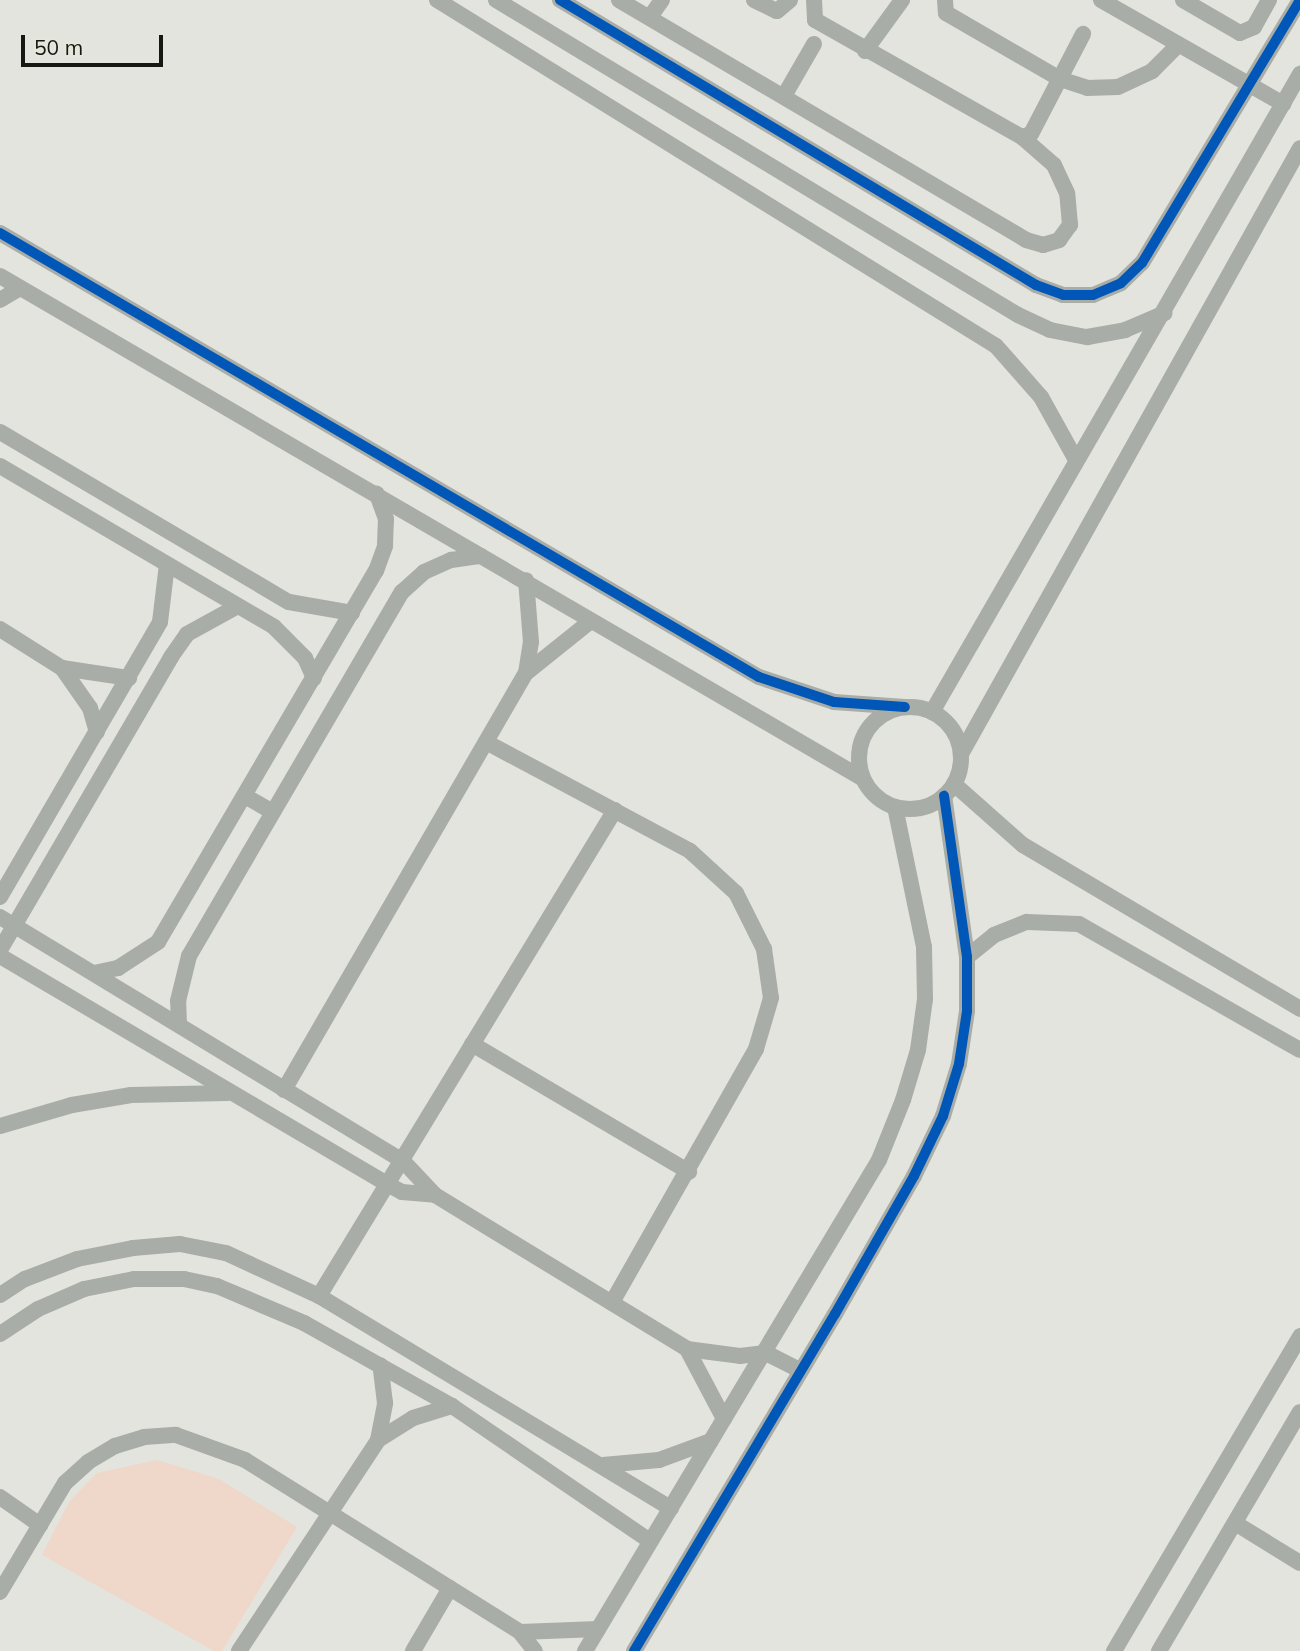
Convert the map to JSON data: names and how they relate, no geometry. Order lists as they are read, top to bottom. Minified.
{"scale_bar":"50 m"}
